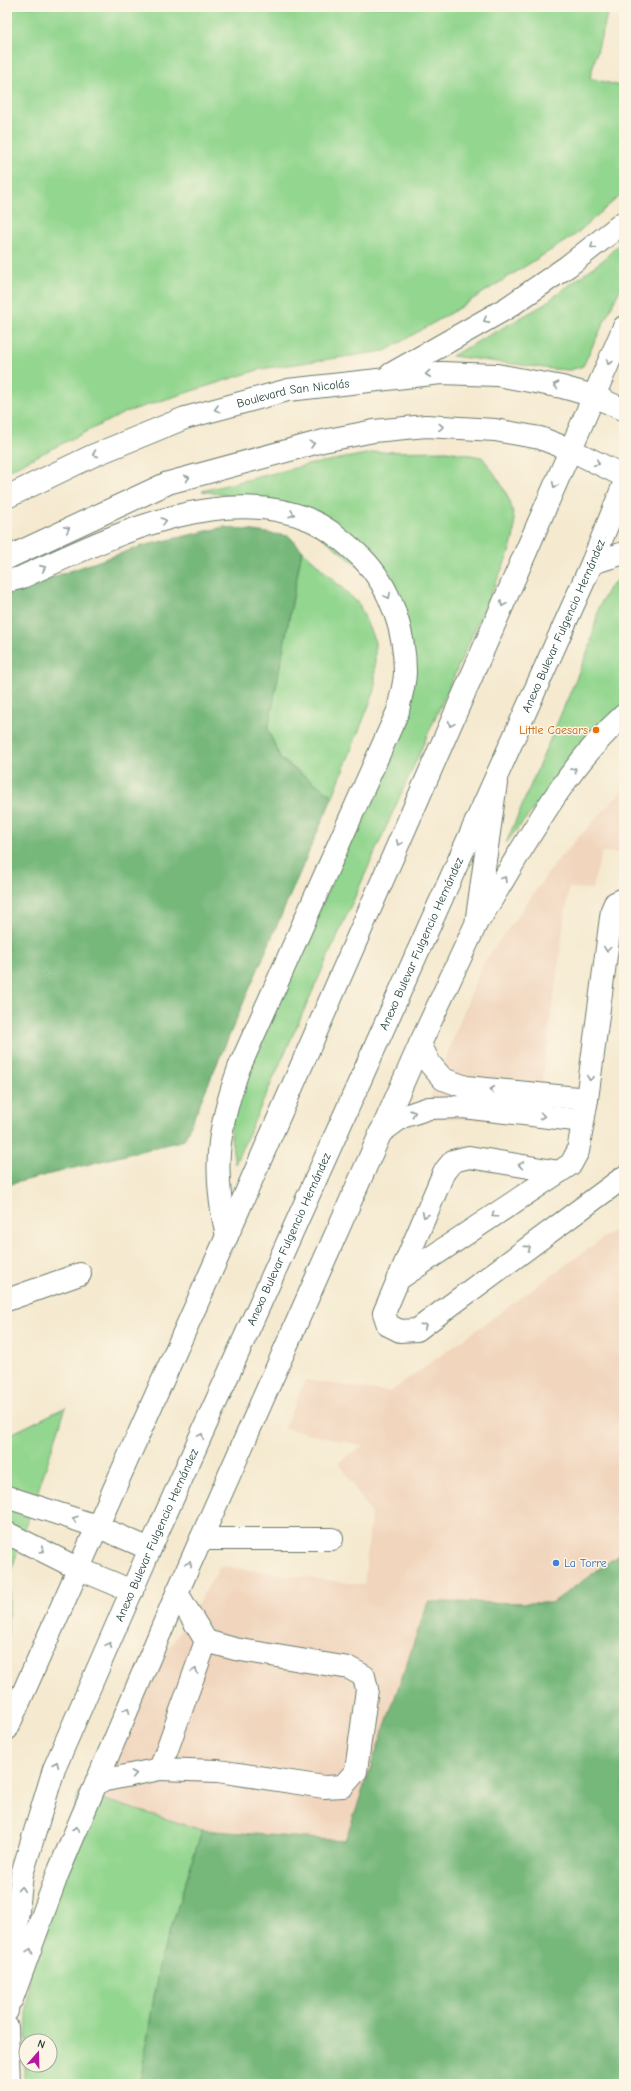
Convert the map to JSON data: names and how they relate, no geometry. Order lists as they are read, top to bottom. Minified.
{"streets":{"main road":["Boulevard San Nicolás","Anexo Bulevar Fulgencio Hernández"]},"places":["Little Caesars","La Torre"],"north":"top"}
